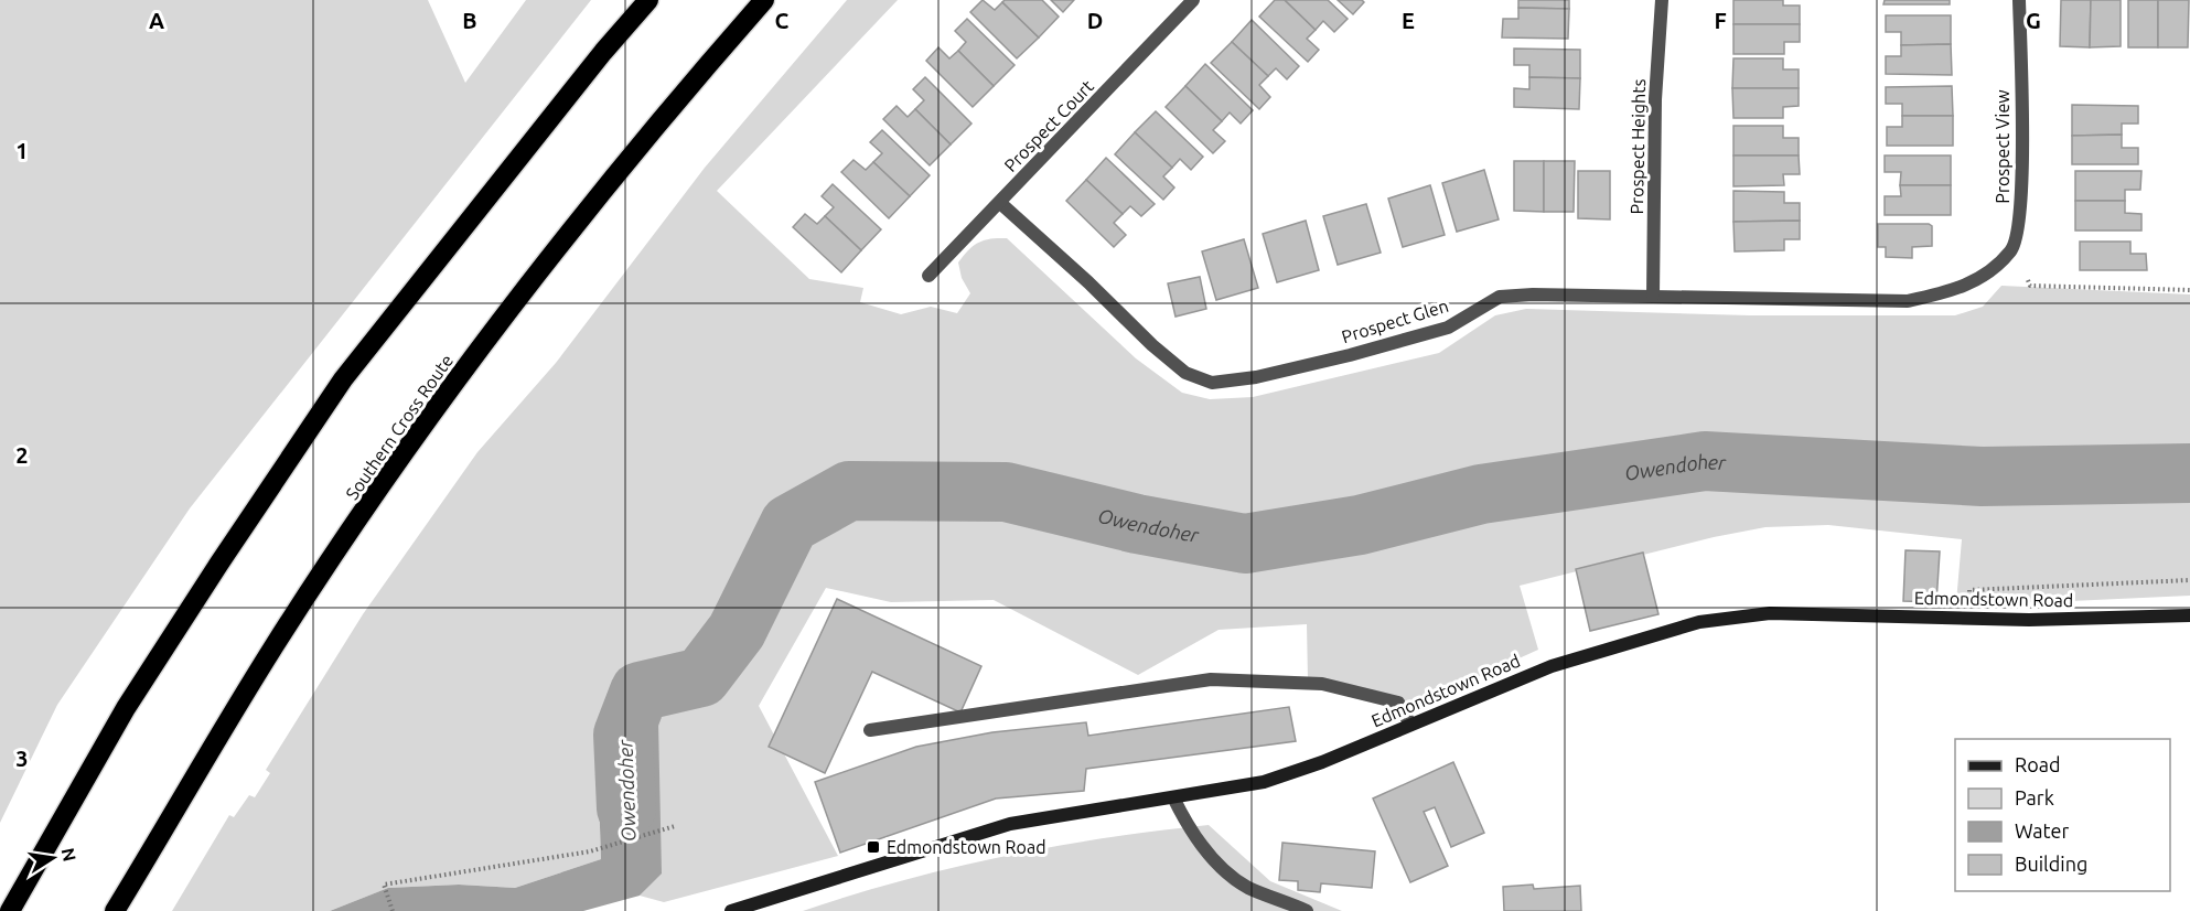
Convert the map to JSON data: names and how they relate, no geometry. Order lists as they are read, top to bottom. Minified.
{"streets":{"highway":["Southern Cross Route"],"main road":["Edmondstown Road"],"street":["Prospect Court","Prospect Heights","Prospect View","Prospect Glen"]},"crossings":[["Prospect Court","Prospect Glen"],["Prospect Heights","Prospect Glen"],["Prospect View","Prospect Glen"]],"water":["Owendoher"],"places":{"transit":["Edmondstown Road"]},"legend":["Road","Park","Water","Building"],"north":"right","grid":{"columns":["A","B","C","D","E","F","G"],"rows":["1","2","3"]}}
